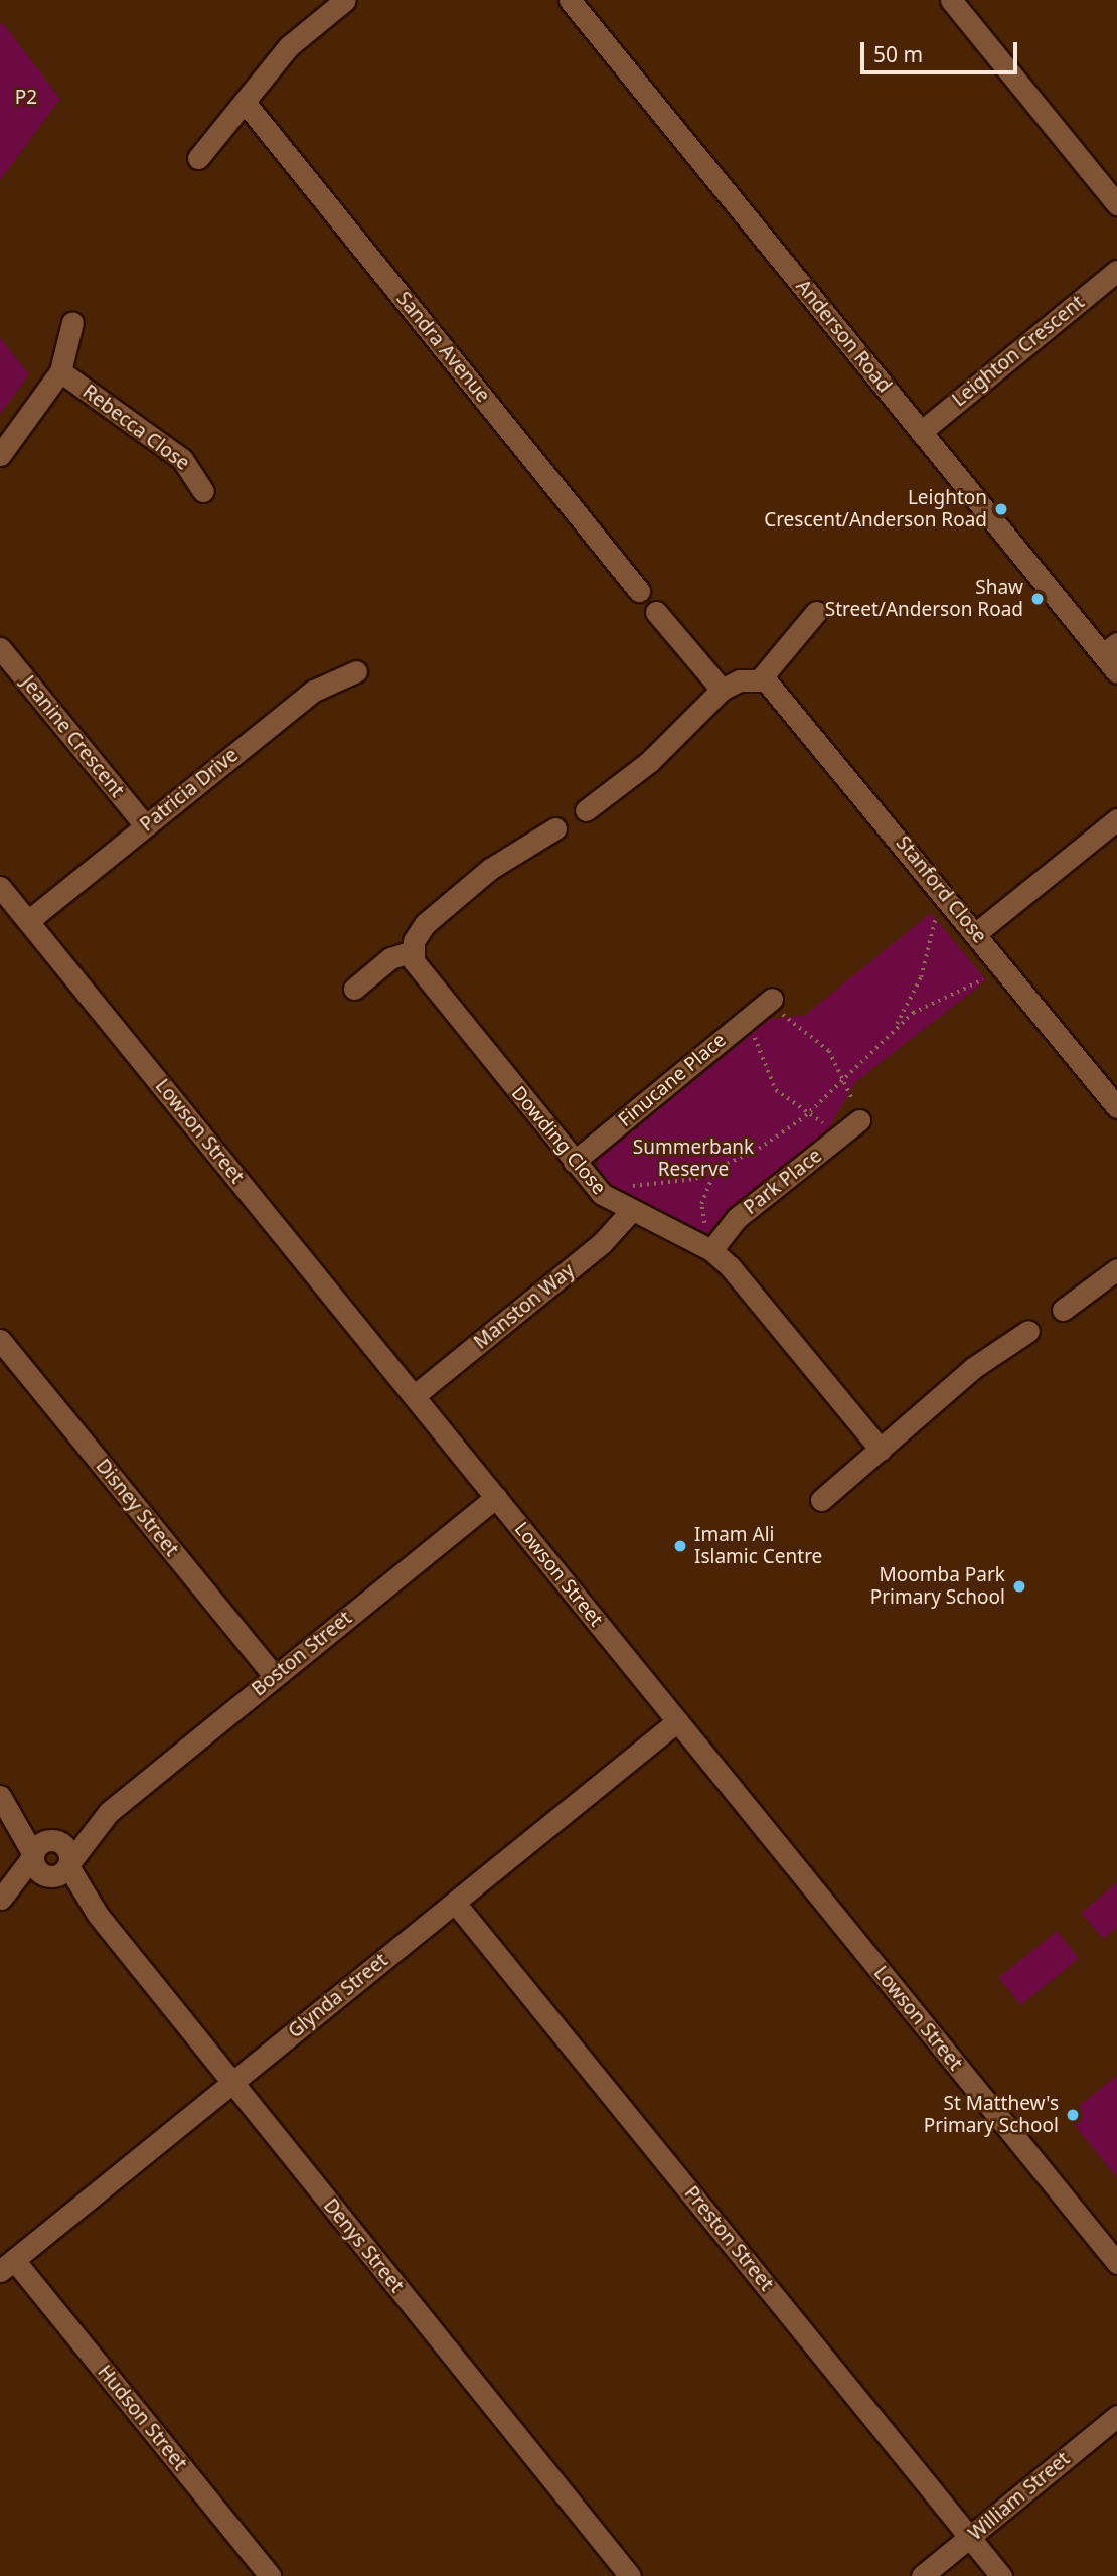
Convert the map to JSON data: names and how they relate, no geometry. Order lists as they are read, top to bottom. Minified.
{"streets":{"street":["Anderson Road","Sandra Avenue","Leighton Crescent","Rebecca Close","Jeanine Crescent","Patricia Drive","Stanford Close","Finucane Place","Lowson Street","Dowding Close","Park Place","Manston Way","Disney Street","Boston Street","Glynda Street","Preston Street","Denys Street","Hudson Street","William Street"]},"crossings":[["Anderson Road","Leighton Crescent"],["Jeanine Crescent","Patricia Drive"],["Patricia Drive","Lowson Street"],["Finucane Place","Dowding Close"],["Lowson Street","Manston Way"],["Lowson Street","Boston Street"],["Lowson Street","Glynda Street"],["Dowding Close","Park Place"],["Dowding Close","Manston Way"],["Disney Street","Boston Street"],["Boston Street","Denys Street"],["Glynda Street","Preston Street"],["Glynda Street","Denys Street"],["Glynda Street","Hudson Street"],["Preston Street","William Street"]],"parks":["P2","Summerbank Reserve"],"places":["Leighton Crescent/Anderson Road","Shaw Street/Anderson Road","Imam Ali Islamic Centre","Moomba Park Primary School","St Matthew's Primary School"],"scale_bar":"50 m"}
